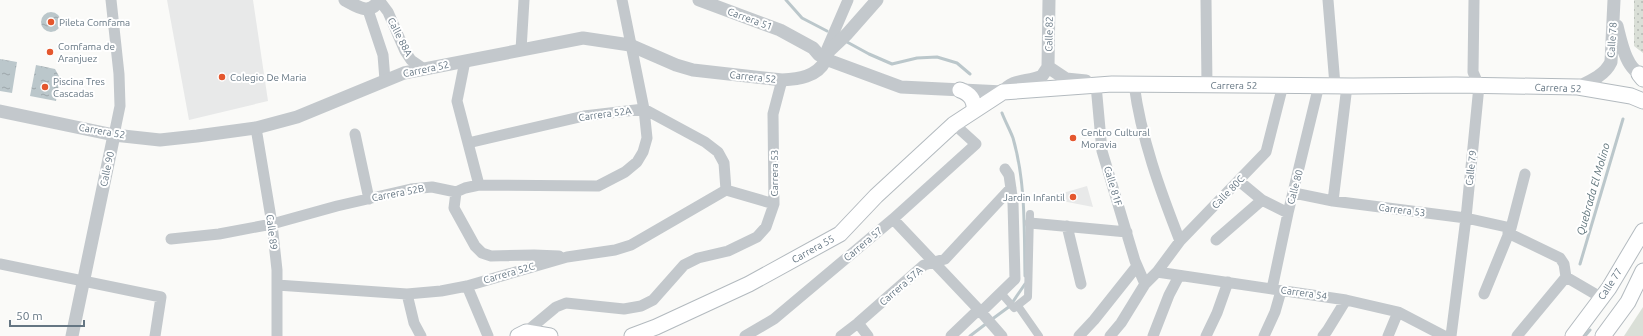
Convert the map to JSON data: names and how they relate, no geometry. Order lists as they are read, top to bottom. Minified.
{"streets":{"main road":["Carrera 52","Carrera 55","Calle 77"],"street":["Carrera 51","Calle 82","Calle 88A","Calle 78","Carrera 52A","Calle 79","Calle 90","Carrera 53","Calle 81F","Calle 80","Calle 80C","Carrera 52B","Calle 89","Carrera 57","Carrera 52C","Carrera 57A","Carrera 54"]},"crossings":[["Carrera 51","Carrera 52"],["Calle 88A","Carrera 52"],["Calle 78","Carrera 52"],["Carrera 52","Calle 79"],["Carrera 52","Calle 90"],["Carrera 52","Carrera 53"],["Carrera 52","Calle 81F"],["Carrera 52","Calle 80"],["Carrera 52","Calle 80C"],["Carrera 52","Carrera 52B"],["Carrera 52","Calle 89"],["Carrera 52","Carrera 55"],["Carrera 52A","Carrera 52B"],["Carrera 52A","Carrera 52C"],["Calle 79","Carrera 53"],["Carrera 53","Calle 80"],["Calle 81F","Calle 80C"],["Calle 80","Carrera 54"],["Calle 80C","Carrera 54"],["Carrera 52B","Calle 89"],["Calle 89","Carrera 52C"],["Carrera 57","Carrera 55"]],"water":["Quebrada El Molino"],"places":["Pileta Comfama","Comfama de Aranjuez","Colegio De Maria","Piscina Tres Cascadas","Centro Cultural Moravia","Jardin Infantil"],"scale_bar":"50 m"}
